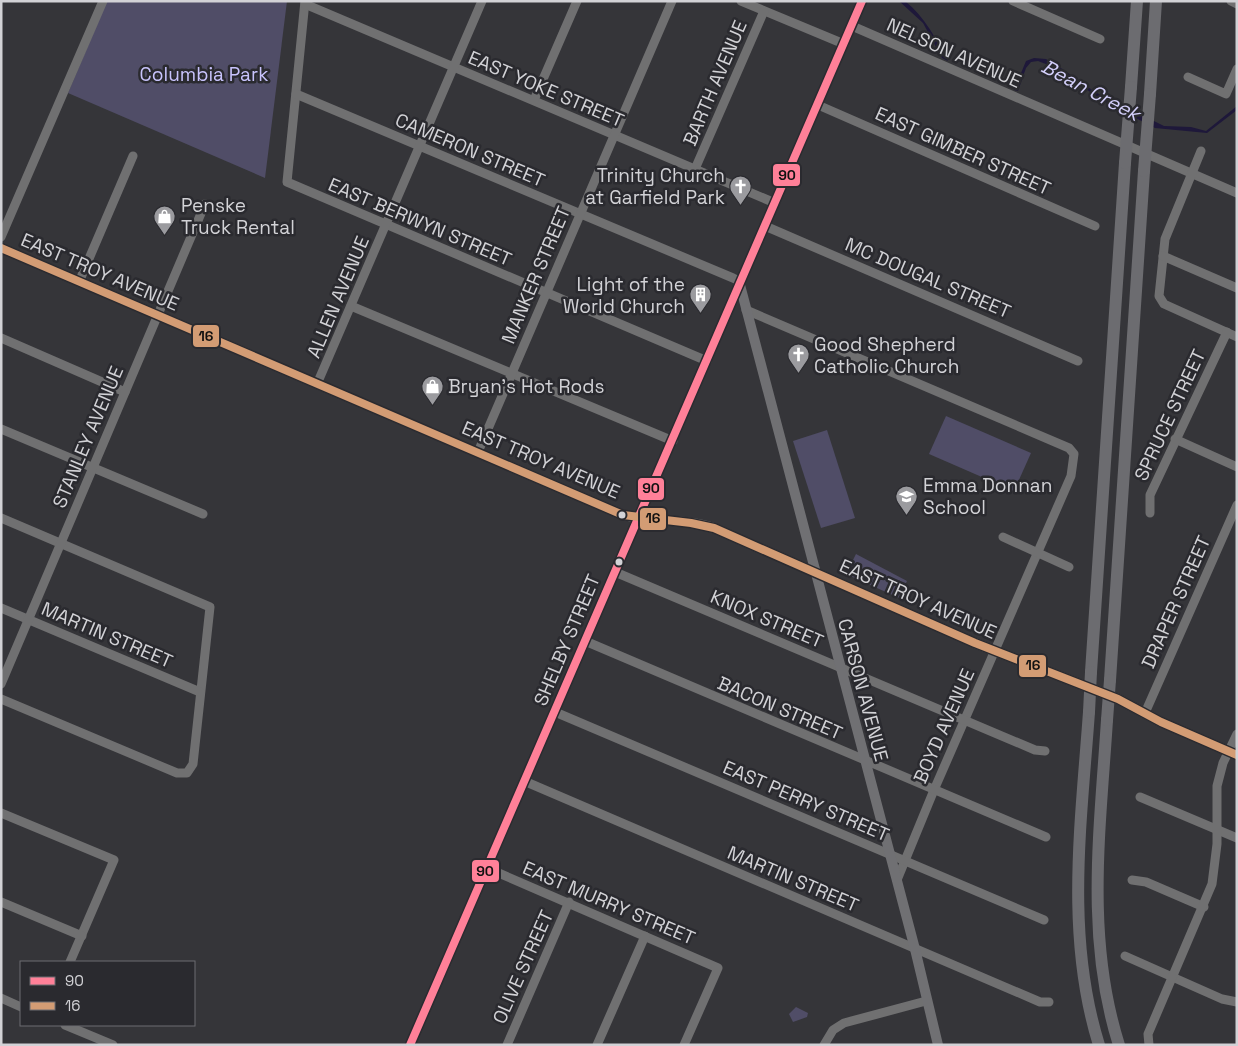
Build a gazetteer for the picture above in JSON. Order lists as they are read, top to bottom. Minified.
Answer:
{"streets":{"main road":["EAST TROY AVENUE","SHELBY STREET","CARSON AVENUE"],"street":["NELSON AVENUE","BARTH AVENUE","EAST YOKE STREET","CAMERON STREET","EAST GIMBER STREET","EAST BERWYN STREET","MANKER STREET","MC DOUGAL STREET","ALLEN AVENUE","SPRUCE STREET","STANLEY AVENUE","DRAPER STREET","KNOX STREET","MARTIN STREET","BACON STREET","BOYD AVENUE","EAST PERRY STREET","EAST MURRY STREET","OLIVE STREET"]},"crossings":[["NELSON AVENUE","SHELBY STREET"],["BARTH AVENUE","EAST YOKE STREET"],["EAST YOKE STREET","MANKER STREET"],["EAST YOKE STREET","ALLEN AVENUE"],["EAST YOKE STREET","SHELBY STREET"],["CAMERON STREET","EAST BERWYN STREET"],["CAMERON STREET","MANKER STREET"],["CAMERON STREET","ALLEN AVENUE"],["CAMERON STREET","SHELBY STREET"],["CAMERON STREET","CARSON AVENUE"],["EAST GIMBER STREET","SHELBY STREET"],["EAST BERWYN STREET","MANKER STREET"],["EAST BERWYN STREET","ALLEN AVENUE"],["EAST BERWYN STREET","SHELBY STREET"],["EAST TROY AVENUE","MANKER STREET"],["EAST TROY AVENUE","ALLEN AVENUE"],["EAST TROY AVENUE","STANLEY AVENUE"],["EAST TROY AVENUE","DRAPER STREET"],["EAST TROY AVENUE","SHELBY STREET"],["EAST TROY AVENUE","CARSON AVENUE"],["EAST TROY AVENUE","BOYD AVENUE"],["MC DOUGAL STREET","SHELBY STREET"],["STANLEY AVENUE","MARTIN STREET"],["KNOX STREET","SHELBY STREET"],["KNOX STREET","CARSON AVENUE"],["KNOX STREET","BOYD AVENUE"],["MARTIN STREET","SHELBY STREET"],["MARTIN STREET","CARSON AVENUE"],["SHELBY STREET","CARSON AVENUE"],["SHELBY STREET","BACON STREET"],["SHELBY STREET","EAST PERRY STREET"],["SHELBY STREET","EAST MURRY STREET"],["CARSON AVENUE","BACON STREET"],["CARSON AVENUE","BOYD AVENUE"],["CARSON AVENUE","EAST PERRY STREET"],["BACON STREET","BOYD AVENUE"],["BOYD AVENUE","EAST PERRY STREET"],["EAST MURRY STREET","OLIVE STREET"]],"water":["Bean Creek"],"parks":["Columbia Park"],"places":{"church":["Trinity Church at Garfield Park","Good Shepherd Catholic Church"],"shop":["Penske Truck Rental","Bryan's Hot Rods"],"building":["Light of the World Church"],"school or university":["Emma Donnan School"]},"lines":["transit line 90","transit line 16"],"legend":["90","16"]}
